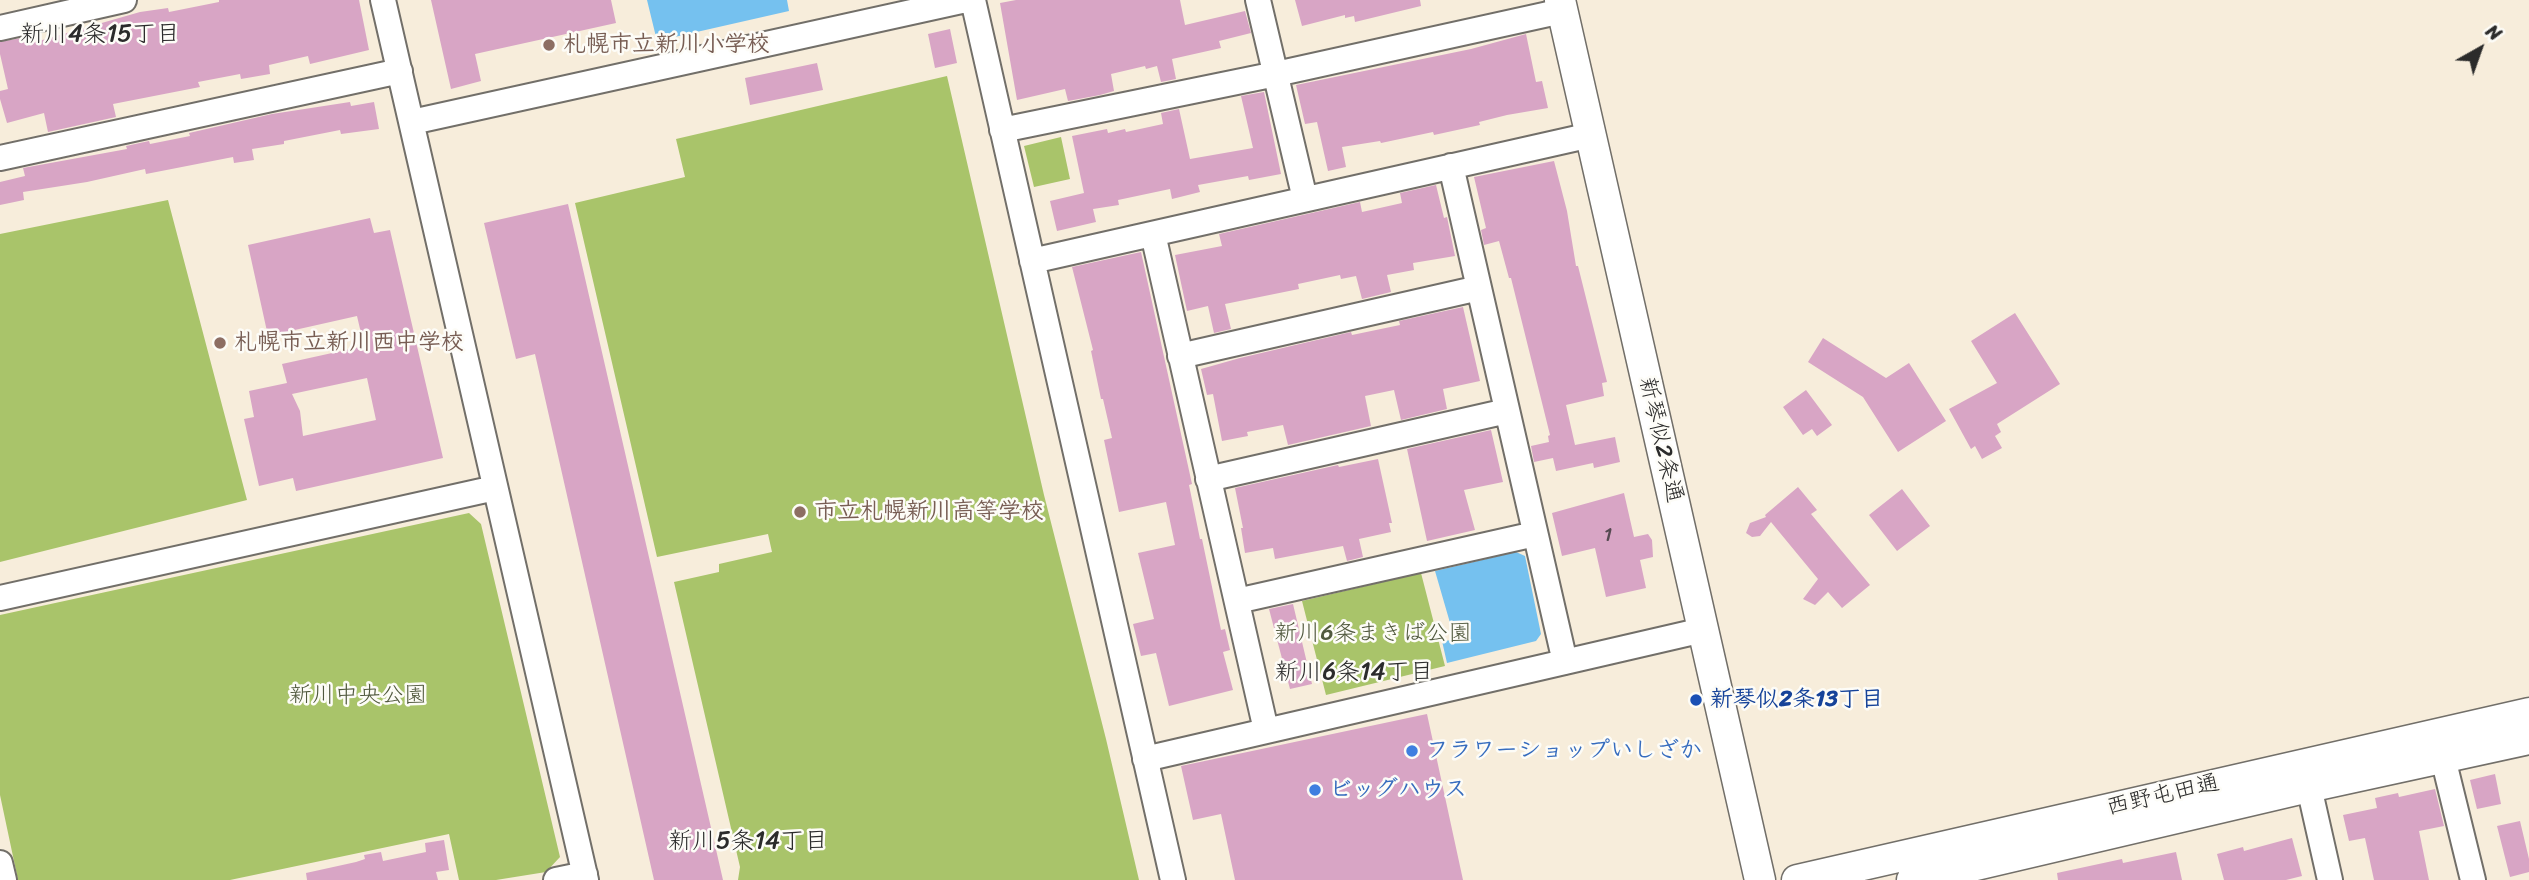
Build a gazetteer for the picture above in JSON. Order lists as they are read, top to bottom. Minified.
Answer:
{"streets":{"street":["新琴似2条通","西野屯田通"]},"districts":["新川4条15丁目","新川6条14丁目","新川5条14丁目"],"parks":["新川6条まきば公園","新川中央公園"],"places":["札幌市立新川小学校","札幌市立新川西中学校","市立札幌新川高等学校","新琴似2条13丁目","フラワーショップいしざか","ビッグハウス"],"house_numbers":["1"],"north":"top right"}
